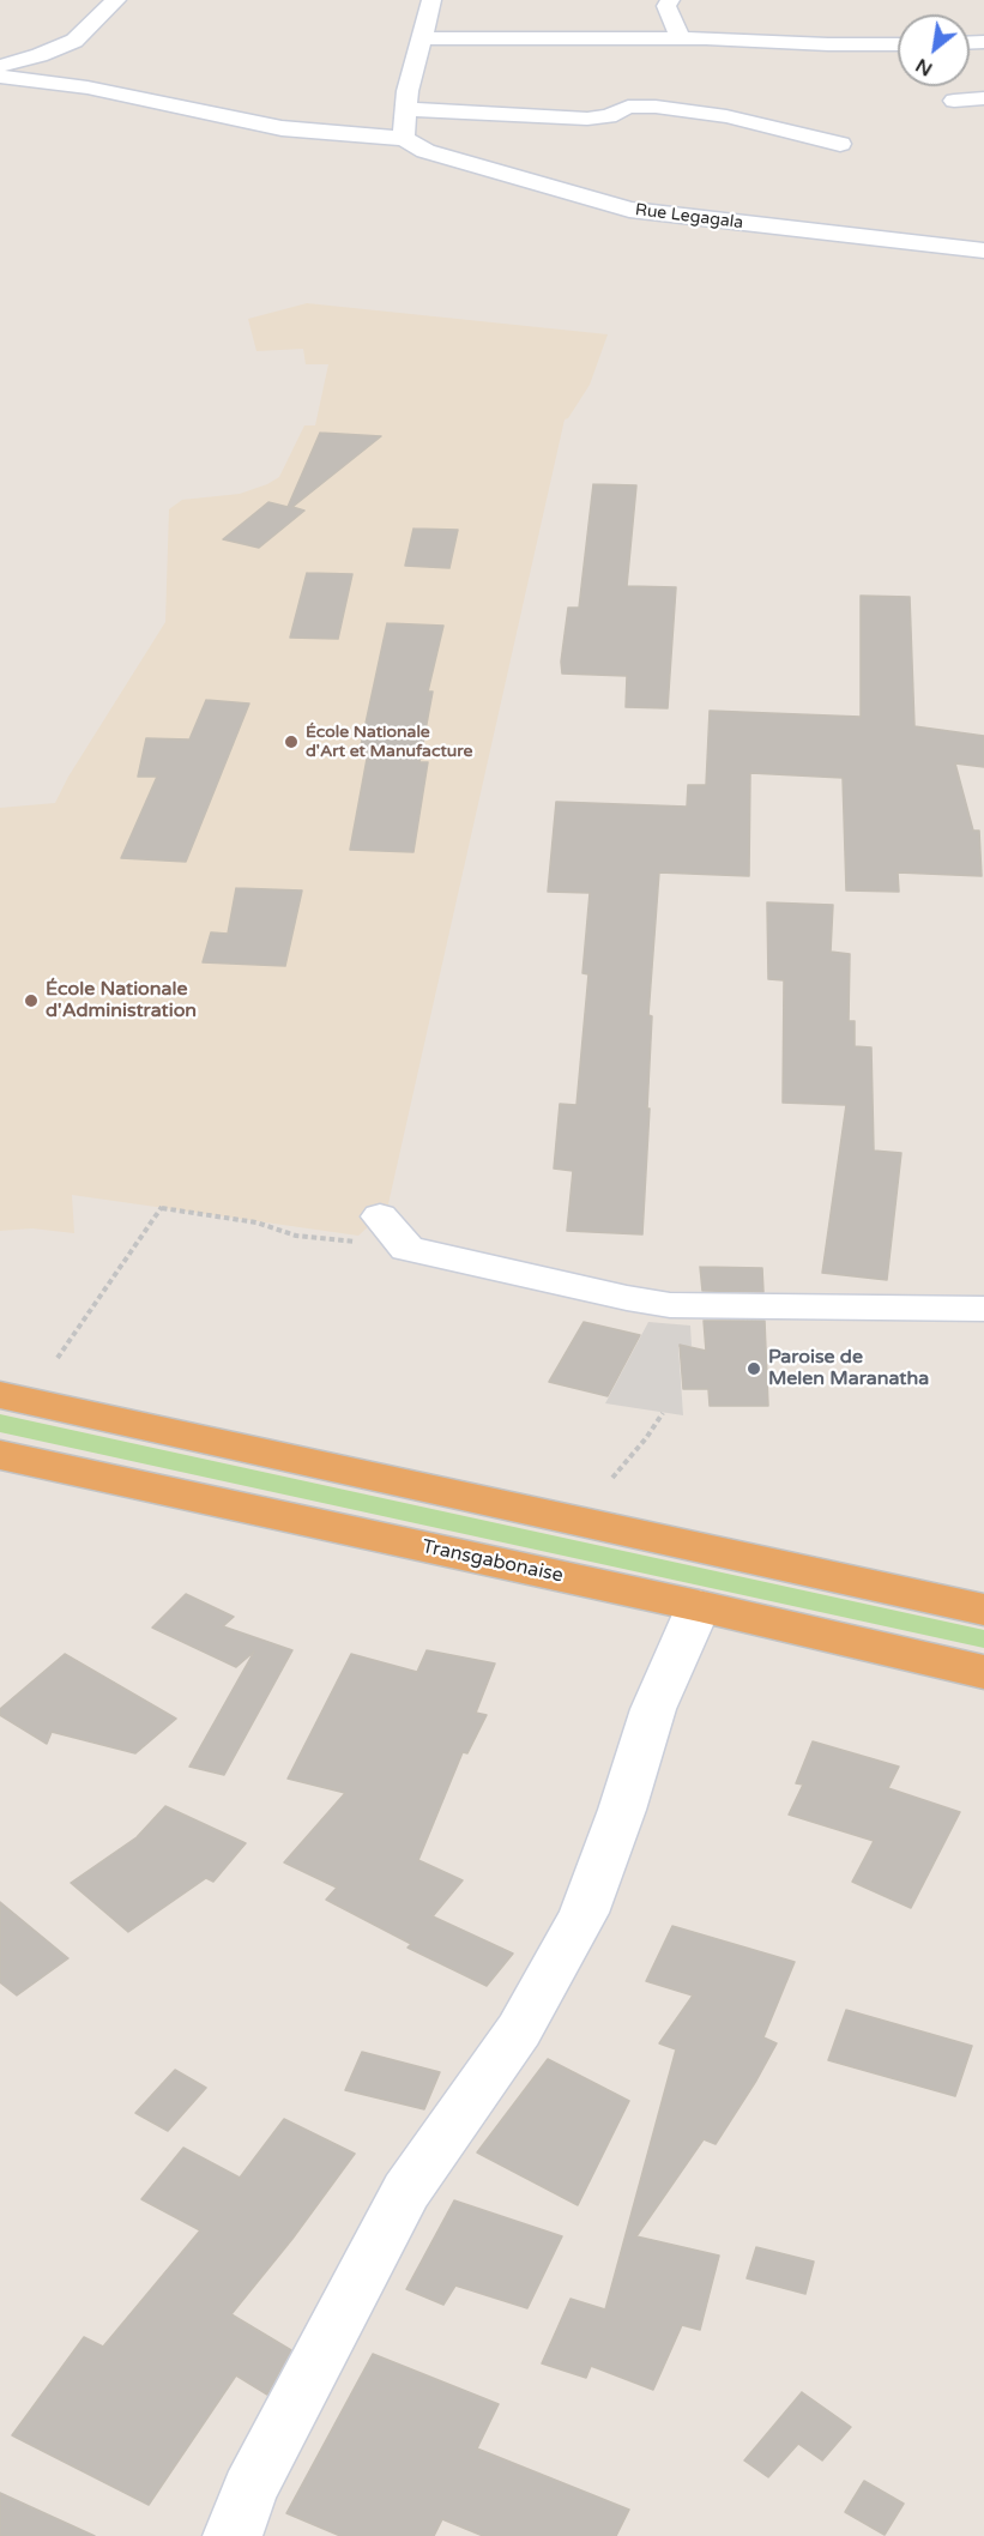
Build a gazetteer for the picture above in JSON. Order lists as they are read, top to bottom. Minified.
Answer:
{"streets":{"highway":["Transgabonaise"],"street":["Rue Legagala"]},"places":["École Nationale d'Art et Manufacture","École Nationale d'Administration","Paroise de Melen Maranatha"],"north":"bottom left"}
